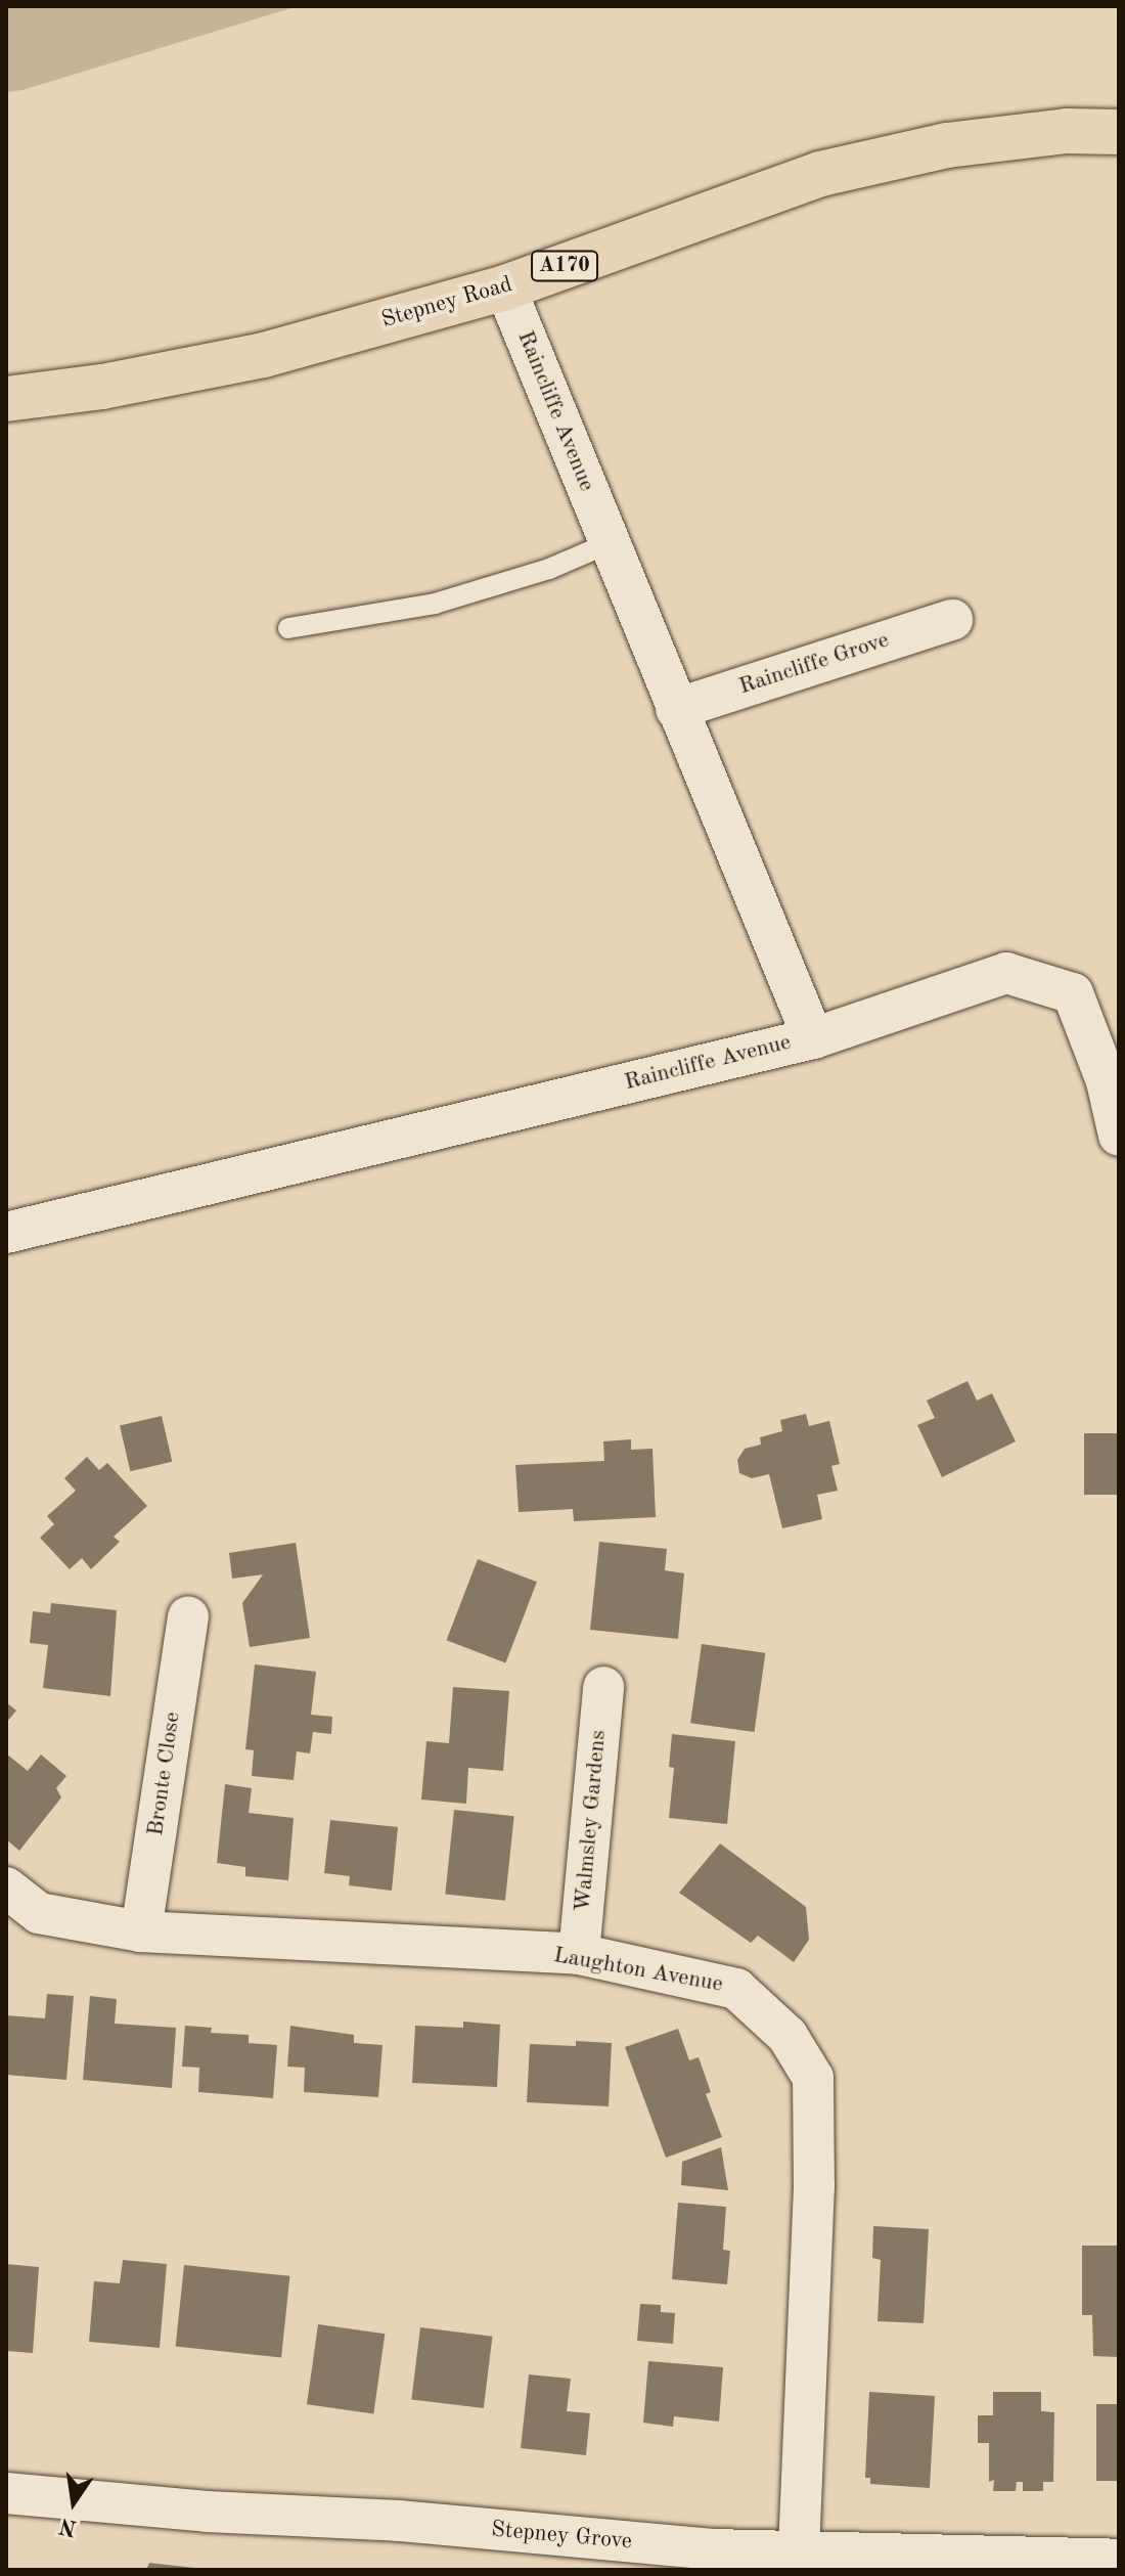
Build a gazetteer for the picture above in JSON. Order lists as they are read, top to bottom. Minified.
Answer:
{"streets":{"highway":["A170","Stepney Road"],"street":["Raincliffe Avenue","Raincliffe Grove","Bronte Close","Walmsley Gardens","Laughton Avenue","Stepney Grove"]},"crossings":[["Stepney Road","Raincliffe Avenue"],["Raincliffe Avenue","Raincliffe Grove"],["Bronte Close","Laughton Avenue"],["Walmsley Gardens","Laughton Avenue"],["Laughton Avenue","Stepney Grove"]],"north":"bottom"}
